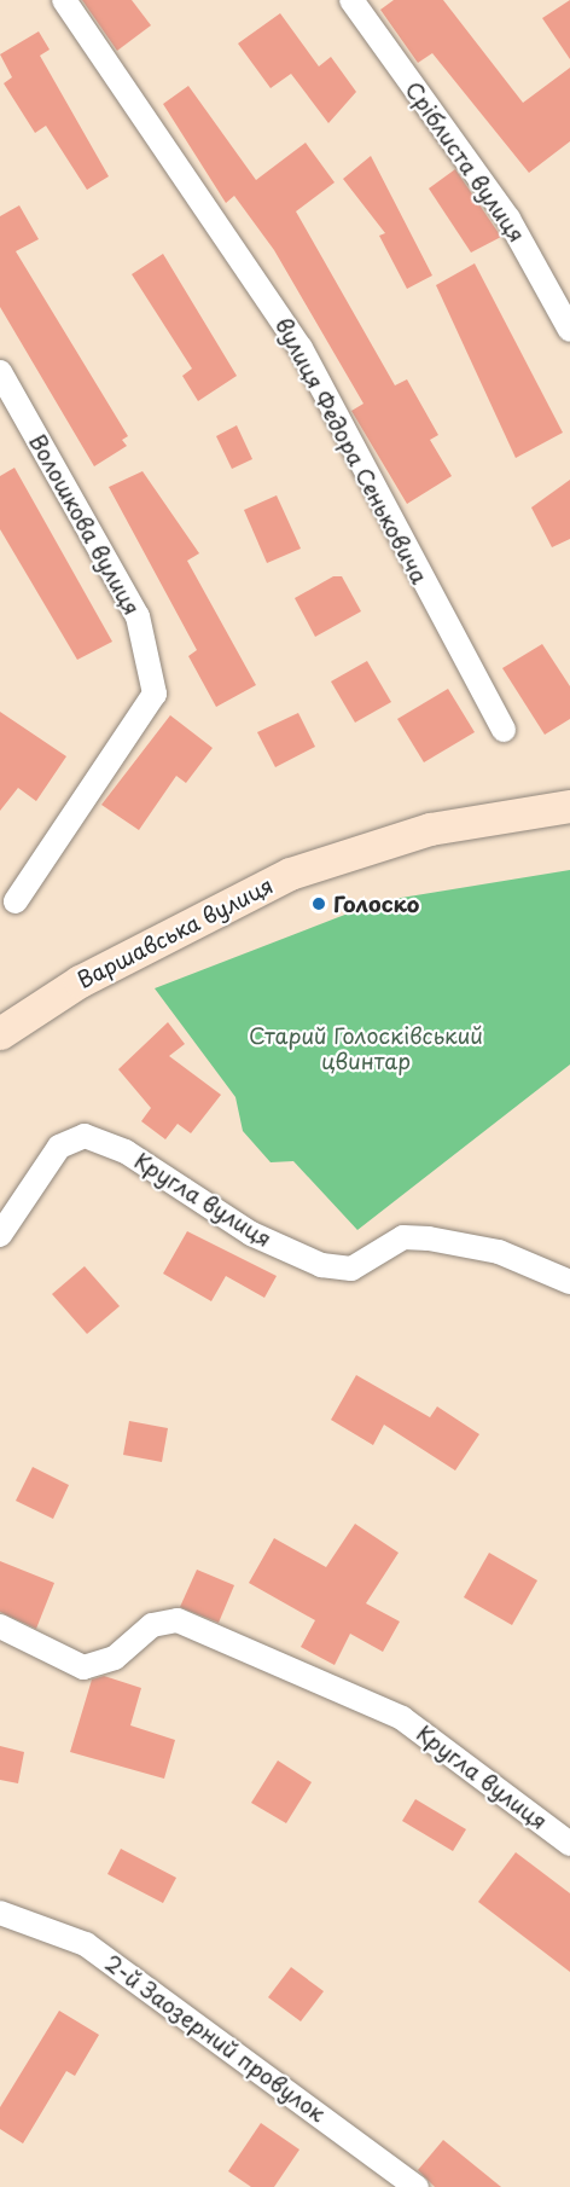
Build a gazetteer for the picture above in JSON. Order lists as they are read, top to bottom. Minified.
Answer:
{"streets":{"main road":["Варшавська вулиця"],"street":["Сріблиста вулиця","вулиця Федора Сеньковича","Волошкова вулиця","Кругла вулиця","2-й Заозерний провулок"]},"parks":["Старий Голосківський цвинтар"],"places":["Голоско"]}
